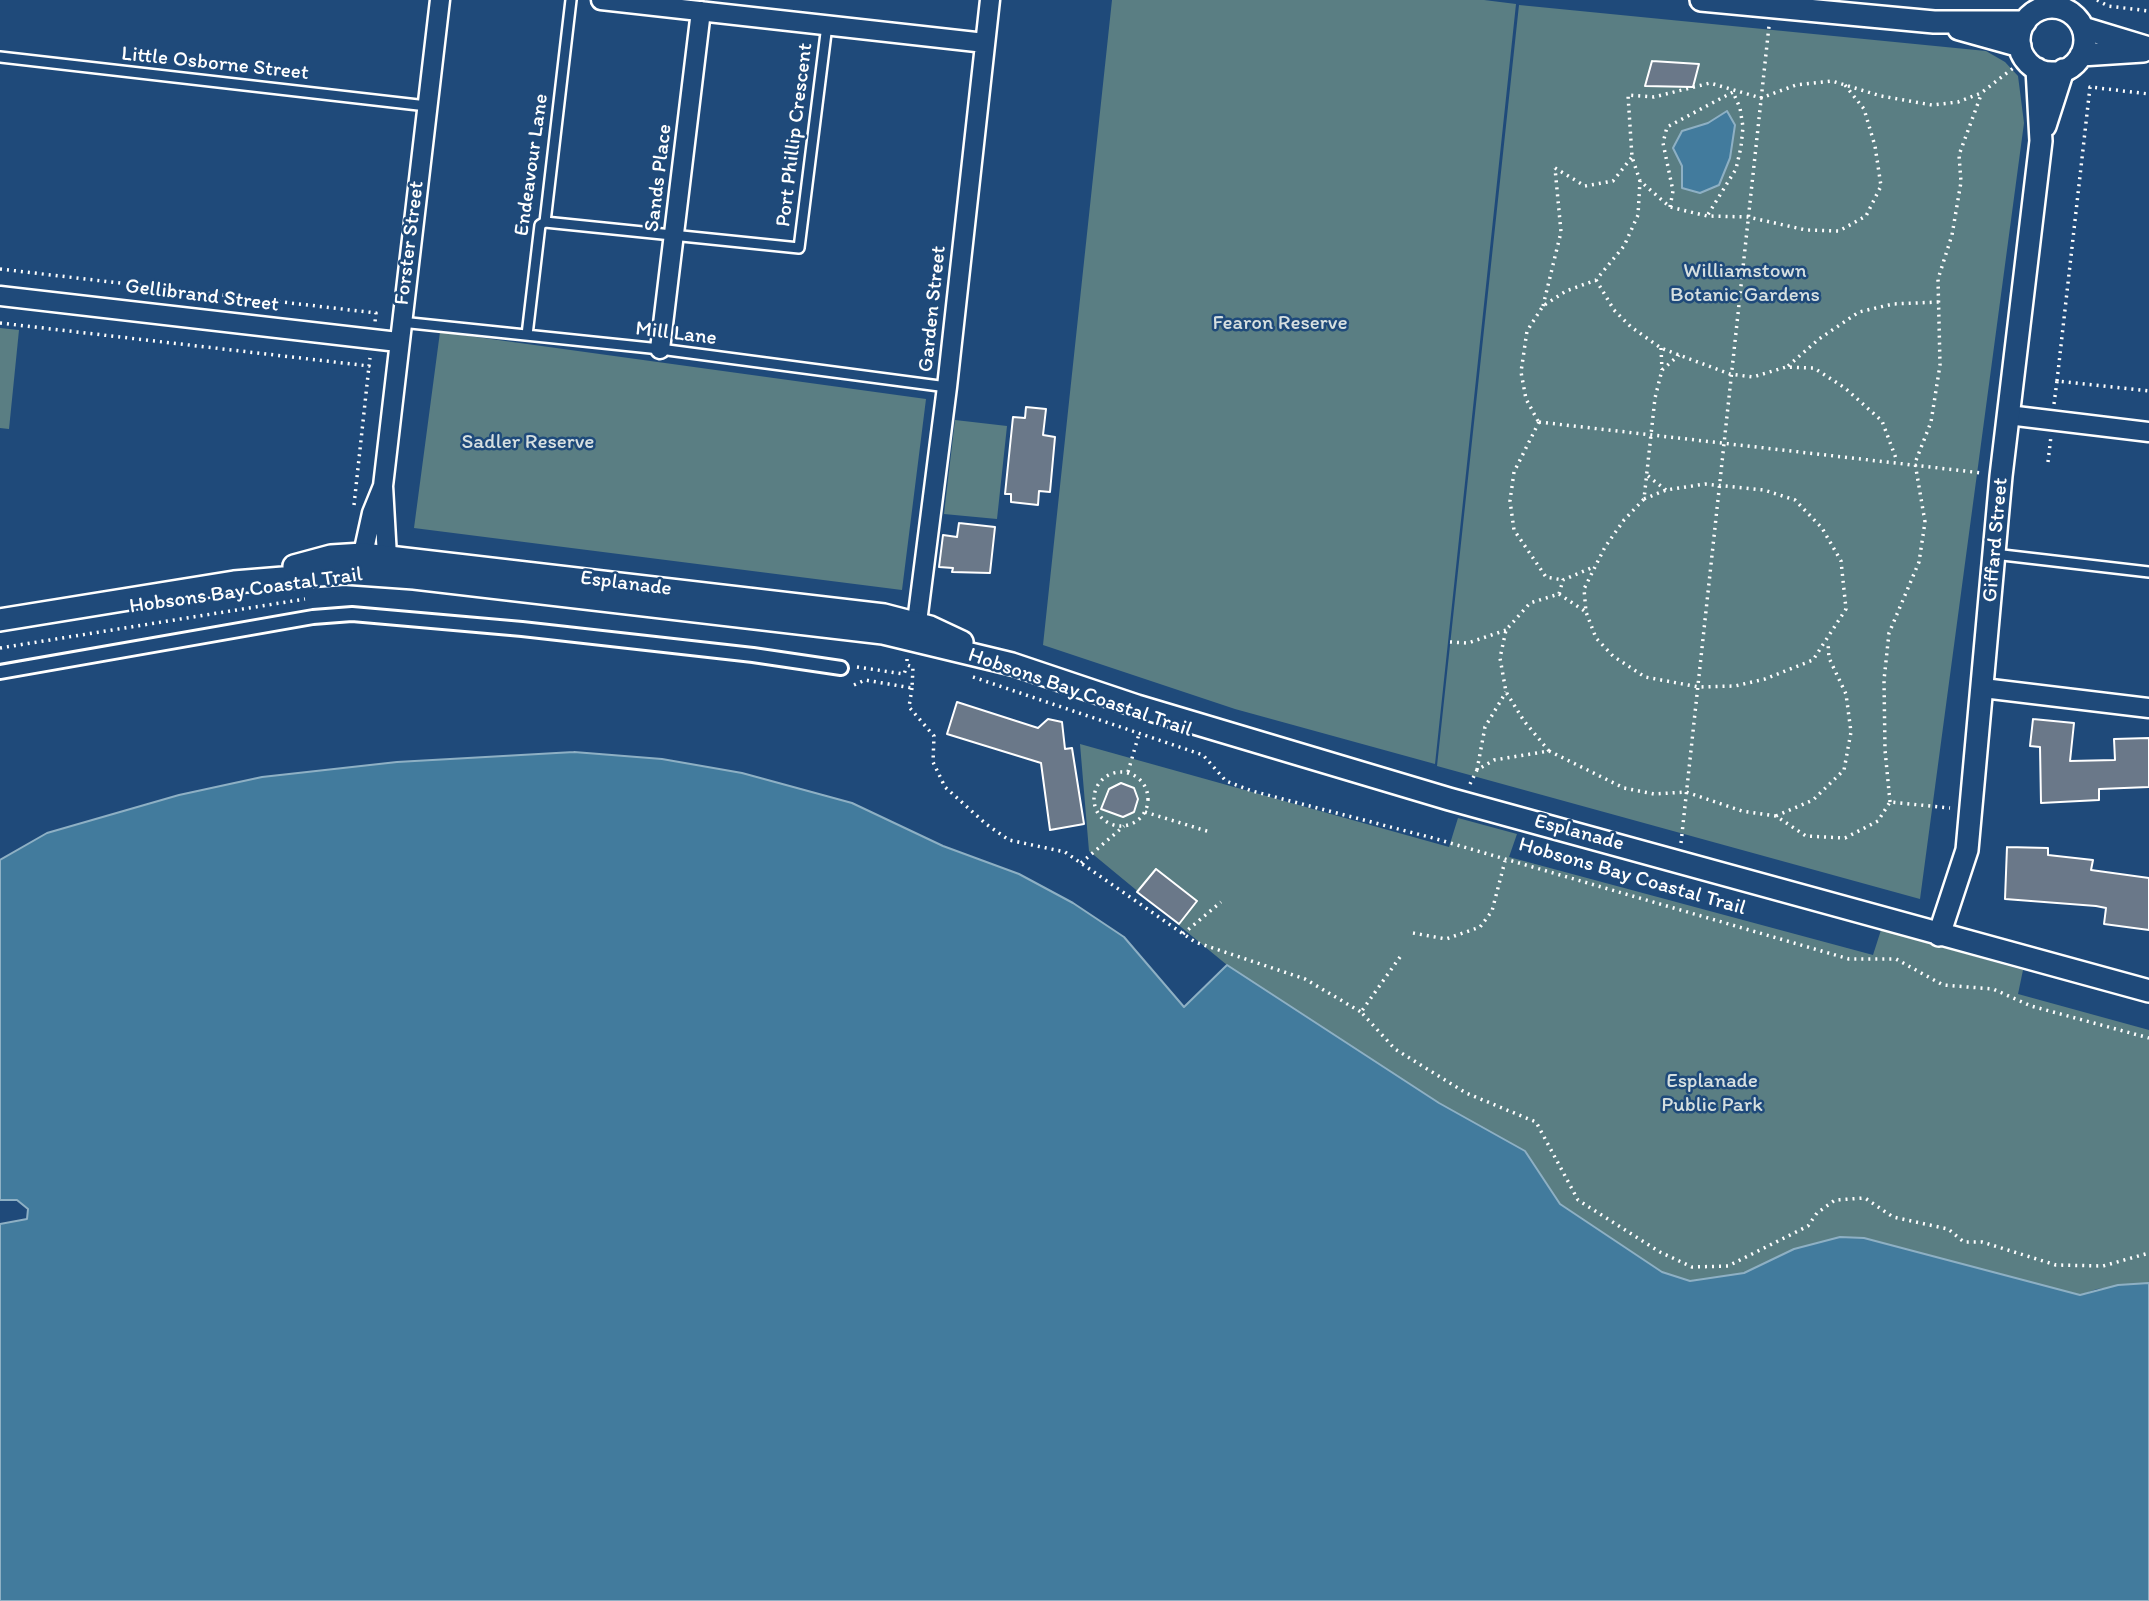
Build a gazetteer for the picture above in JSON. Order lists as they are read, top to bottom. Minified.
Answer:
{"streets":{"street":["Sands Place","Forster Street","Gellibrand Street","Garden Street","Giffard Street","Esplanade","Hobsons Bay Coastal Trail"],"lane":["Little Osborne Street","Port Phillip Crescent","Endeavour Lane","Mill Lane"]},"crossings":[["Little Osborne Street","Forster Street"],["Port Phillip Crescent","Endeavour Lane"],["Port Phillip Crescent","Sands Place"],["Endeavour Lane","Mill Lane"],["Sands Place","Mill Lane"],["Forster Street","Gellibrand Street"],["Forster Street","Mill Lane"],["Forster Street","Esplanade"],["Garden Street","Mill Lane"],["Garden Street","Esplanade"],["Giffard Street","Esplanade"]],"parks":["Williamstown Botanic Gardens","Fearon Reserve","Sadler Reserve","Esplanade Public Park"]}
